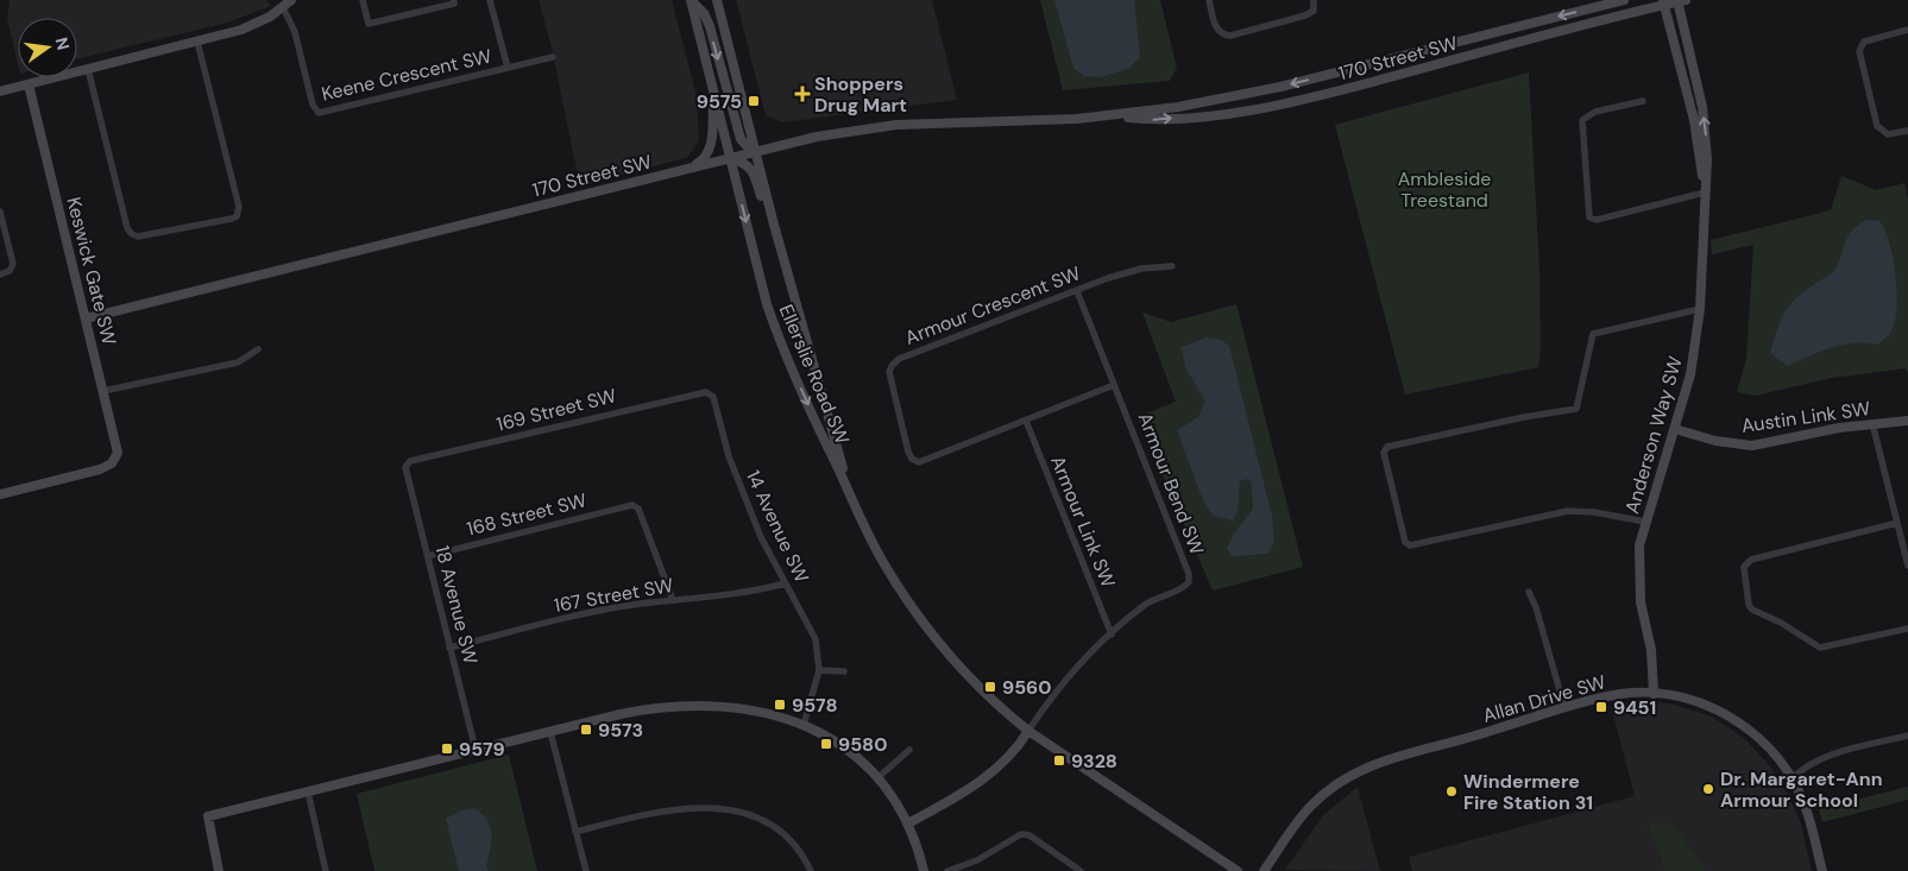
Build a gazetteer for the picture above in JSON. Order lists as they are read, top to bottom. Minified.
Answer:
{"streets":{"main road":["170 Street SW","Keswick Gate SW","Ellerslie Road SW","Austin Link SW","Anderson Way SW","Allan Drive SW"],"street":["Keene Crescent SW","Armour Crescent SW","169 Street SW","Armour Bend SW","168 Street SW","Armour Link SW","14 Avenue SW","167 Street SW","18 Avenue SW"]},"crossings":[["170 Street SW","Keswick Gate SW"],["170 Street SW","Ellerslie Road SW"],["170 Street SW","Anderson Way SW"],["Armour Crescent SW","Armour Bend SW"],["Armour Crescent SW","Armour Link SW"],["Ellerslie Road SW","Armour Bend SW"],["169 Street SW","14 Avenue SW"],["169 Street SW","18 Avenue SW"],["Austin Link SW","Anderson Way SW"],["Anderson Way SW","Allan Drive SW"],["Armour Bend SW","Armour Link SW"],["168 Street SW","167 Street SW"],["168 Street SW","18 Avenue SW"],["14 Avenue SW","167 Street SW"],["167 Street SW","18 Avenue SW"]],"parks":["Ambleside Treestand"],"places":{"health":["Shoppers Drug Mart"],"transit":["9575","9560","9578","9451","9573","9580","9579","9328"],"other":["Dr. Margaret-Ann Armour School","Windermere Fire Station 31"]},"north":"right"}
